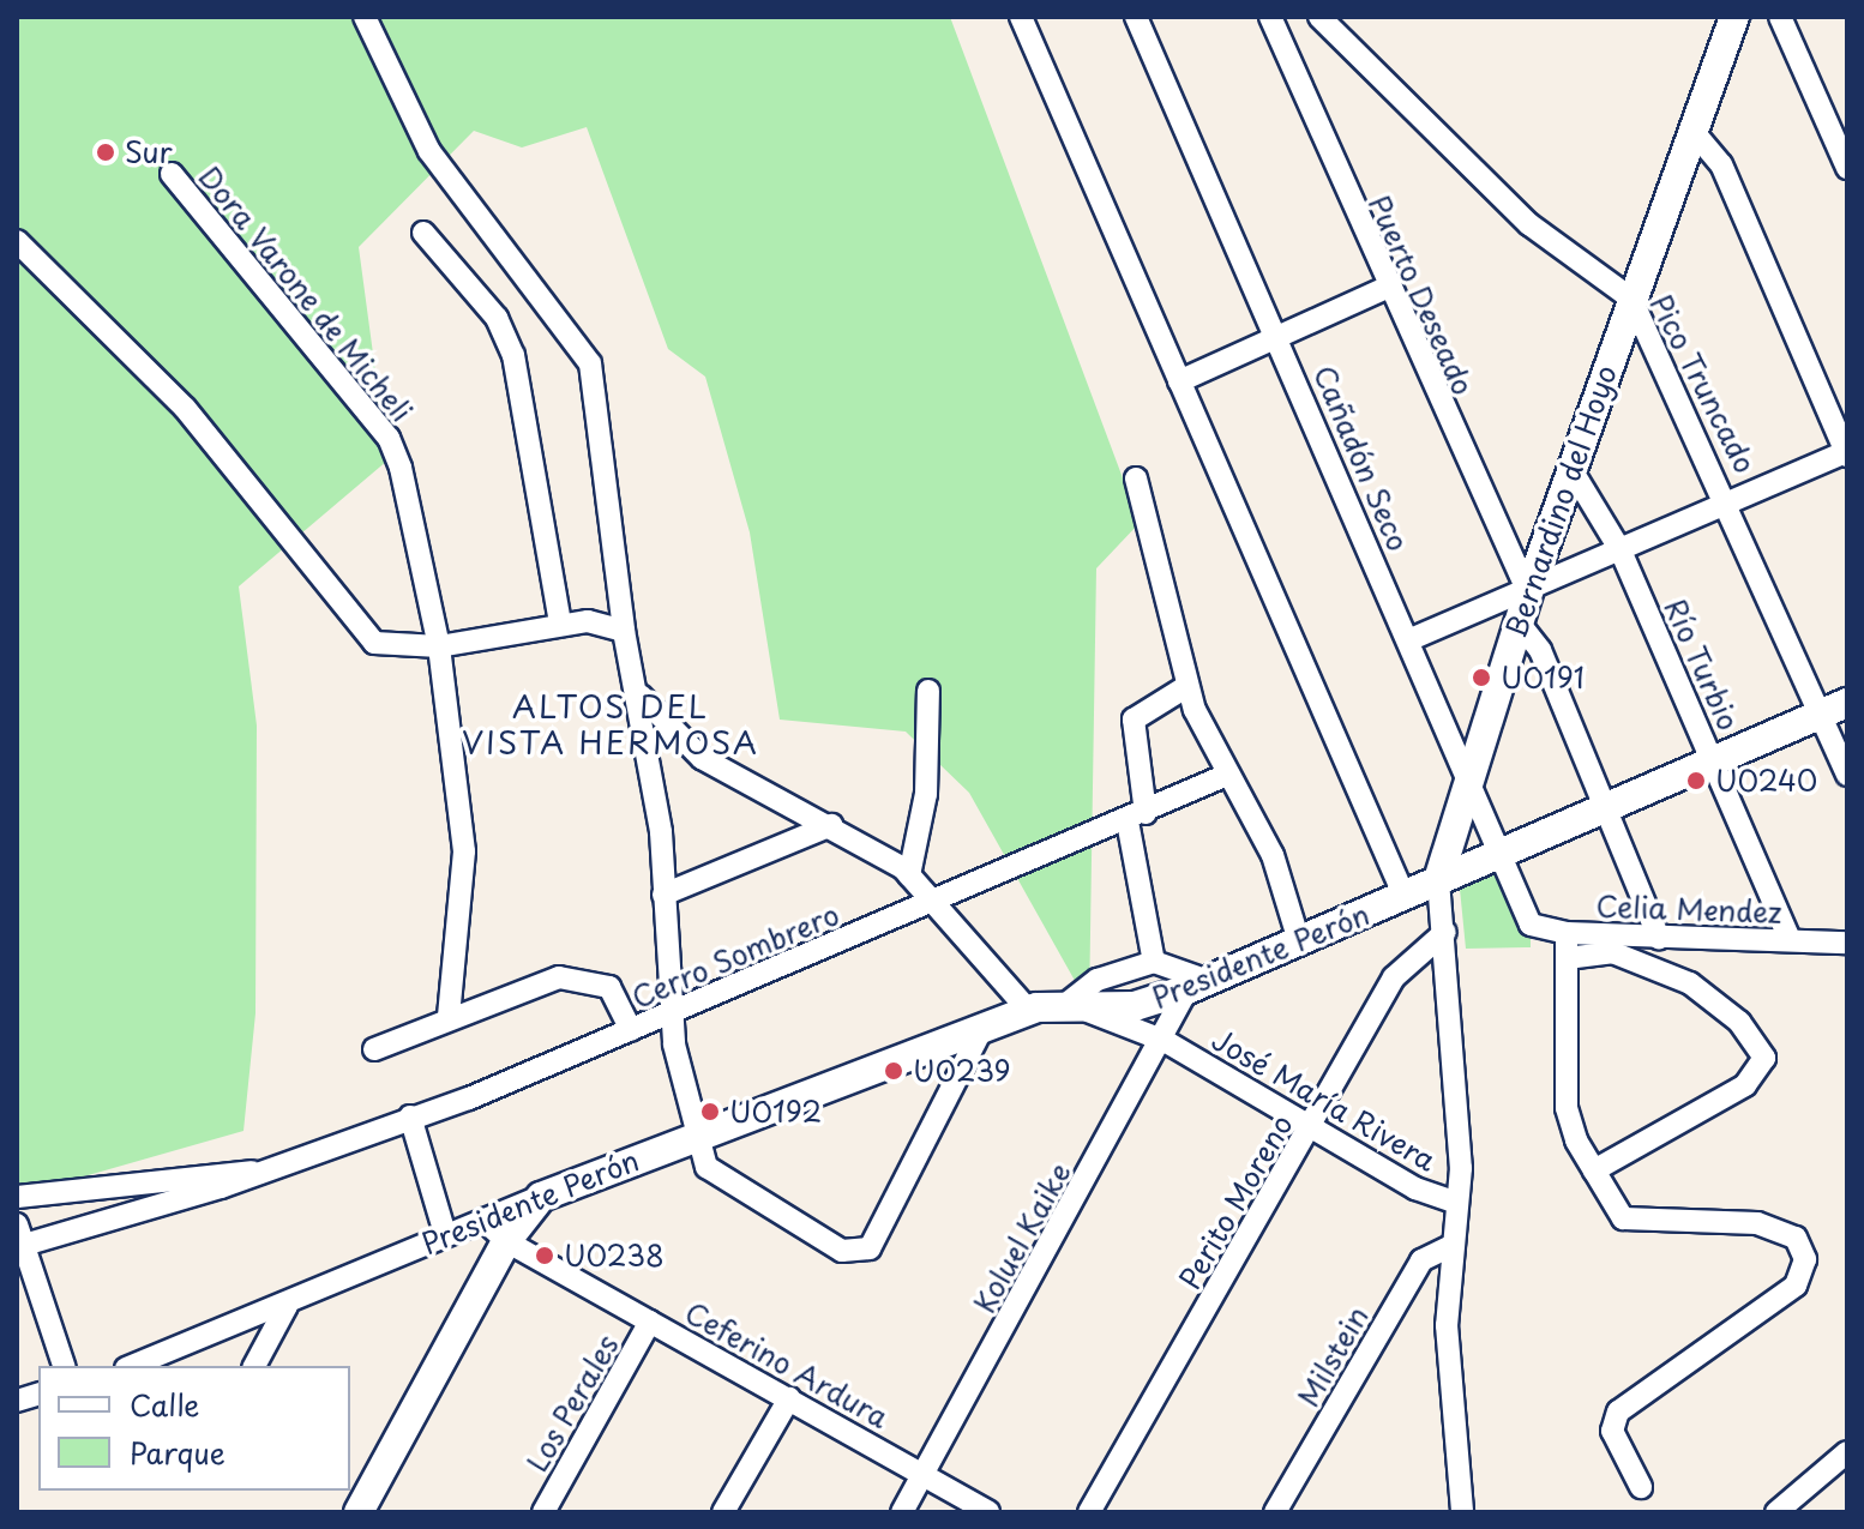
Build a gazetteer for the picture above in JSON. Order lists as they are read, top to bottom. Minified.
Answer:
{"streets":{"street":["Dora Varone de Micheli","Puerto Deseado","Pico Truncado","Cañadón Seco","Bernardino del Hoyo","Río Turbio","Celia Mendez","Cerro Sombrero","Presidente Perón","José María Rivera","Perito Moreno","Koluel Kaike","Milstein","Ceferino Ardura","Los Perales"]},"crossings":[["Puerto Deseado","Bernardino del Hoyo"],["Pico Truncado","Bernardino del Hoyo"],["Pico Truncado","Presidente Perón"],["Cañadón Seco","Bernardino del Hoyo"],["Cañadón Seco","Celia Mendez"],["Cañadón Seco","Presidente Perón"],["Bernardino del Hoyo","Río Turbio"],["Bernardino del Hoyo","Presidente Perón"],["Bernardino del Hoyo","José María Rivera"],["Bernardino del Hoyo","Perito Moreno"],["Bernardino del Hoyo","Milstein"],["Río Turbio","Celia Mendez"],["Río Turbio","Presidente Perón"],["Presidente Perón","José María Rivera"],["Presidente Perón","Koluel Kaike"],["Presidente Perón","Ceferino Ardura"],["José María Rivera","Perito Moreno"],["José María Rivera","Koluel Kaike"],["Koluel Kaike","Ceferino Ardura"],["Ceferino Ardura","Los Perales"]],"districts":["ALTOS DEL VISTA HERMOSA"],"places":["Sur","U0191","U0240","U0239","U0192","U0238"],"legend":["Calle","Parque"]}
